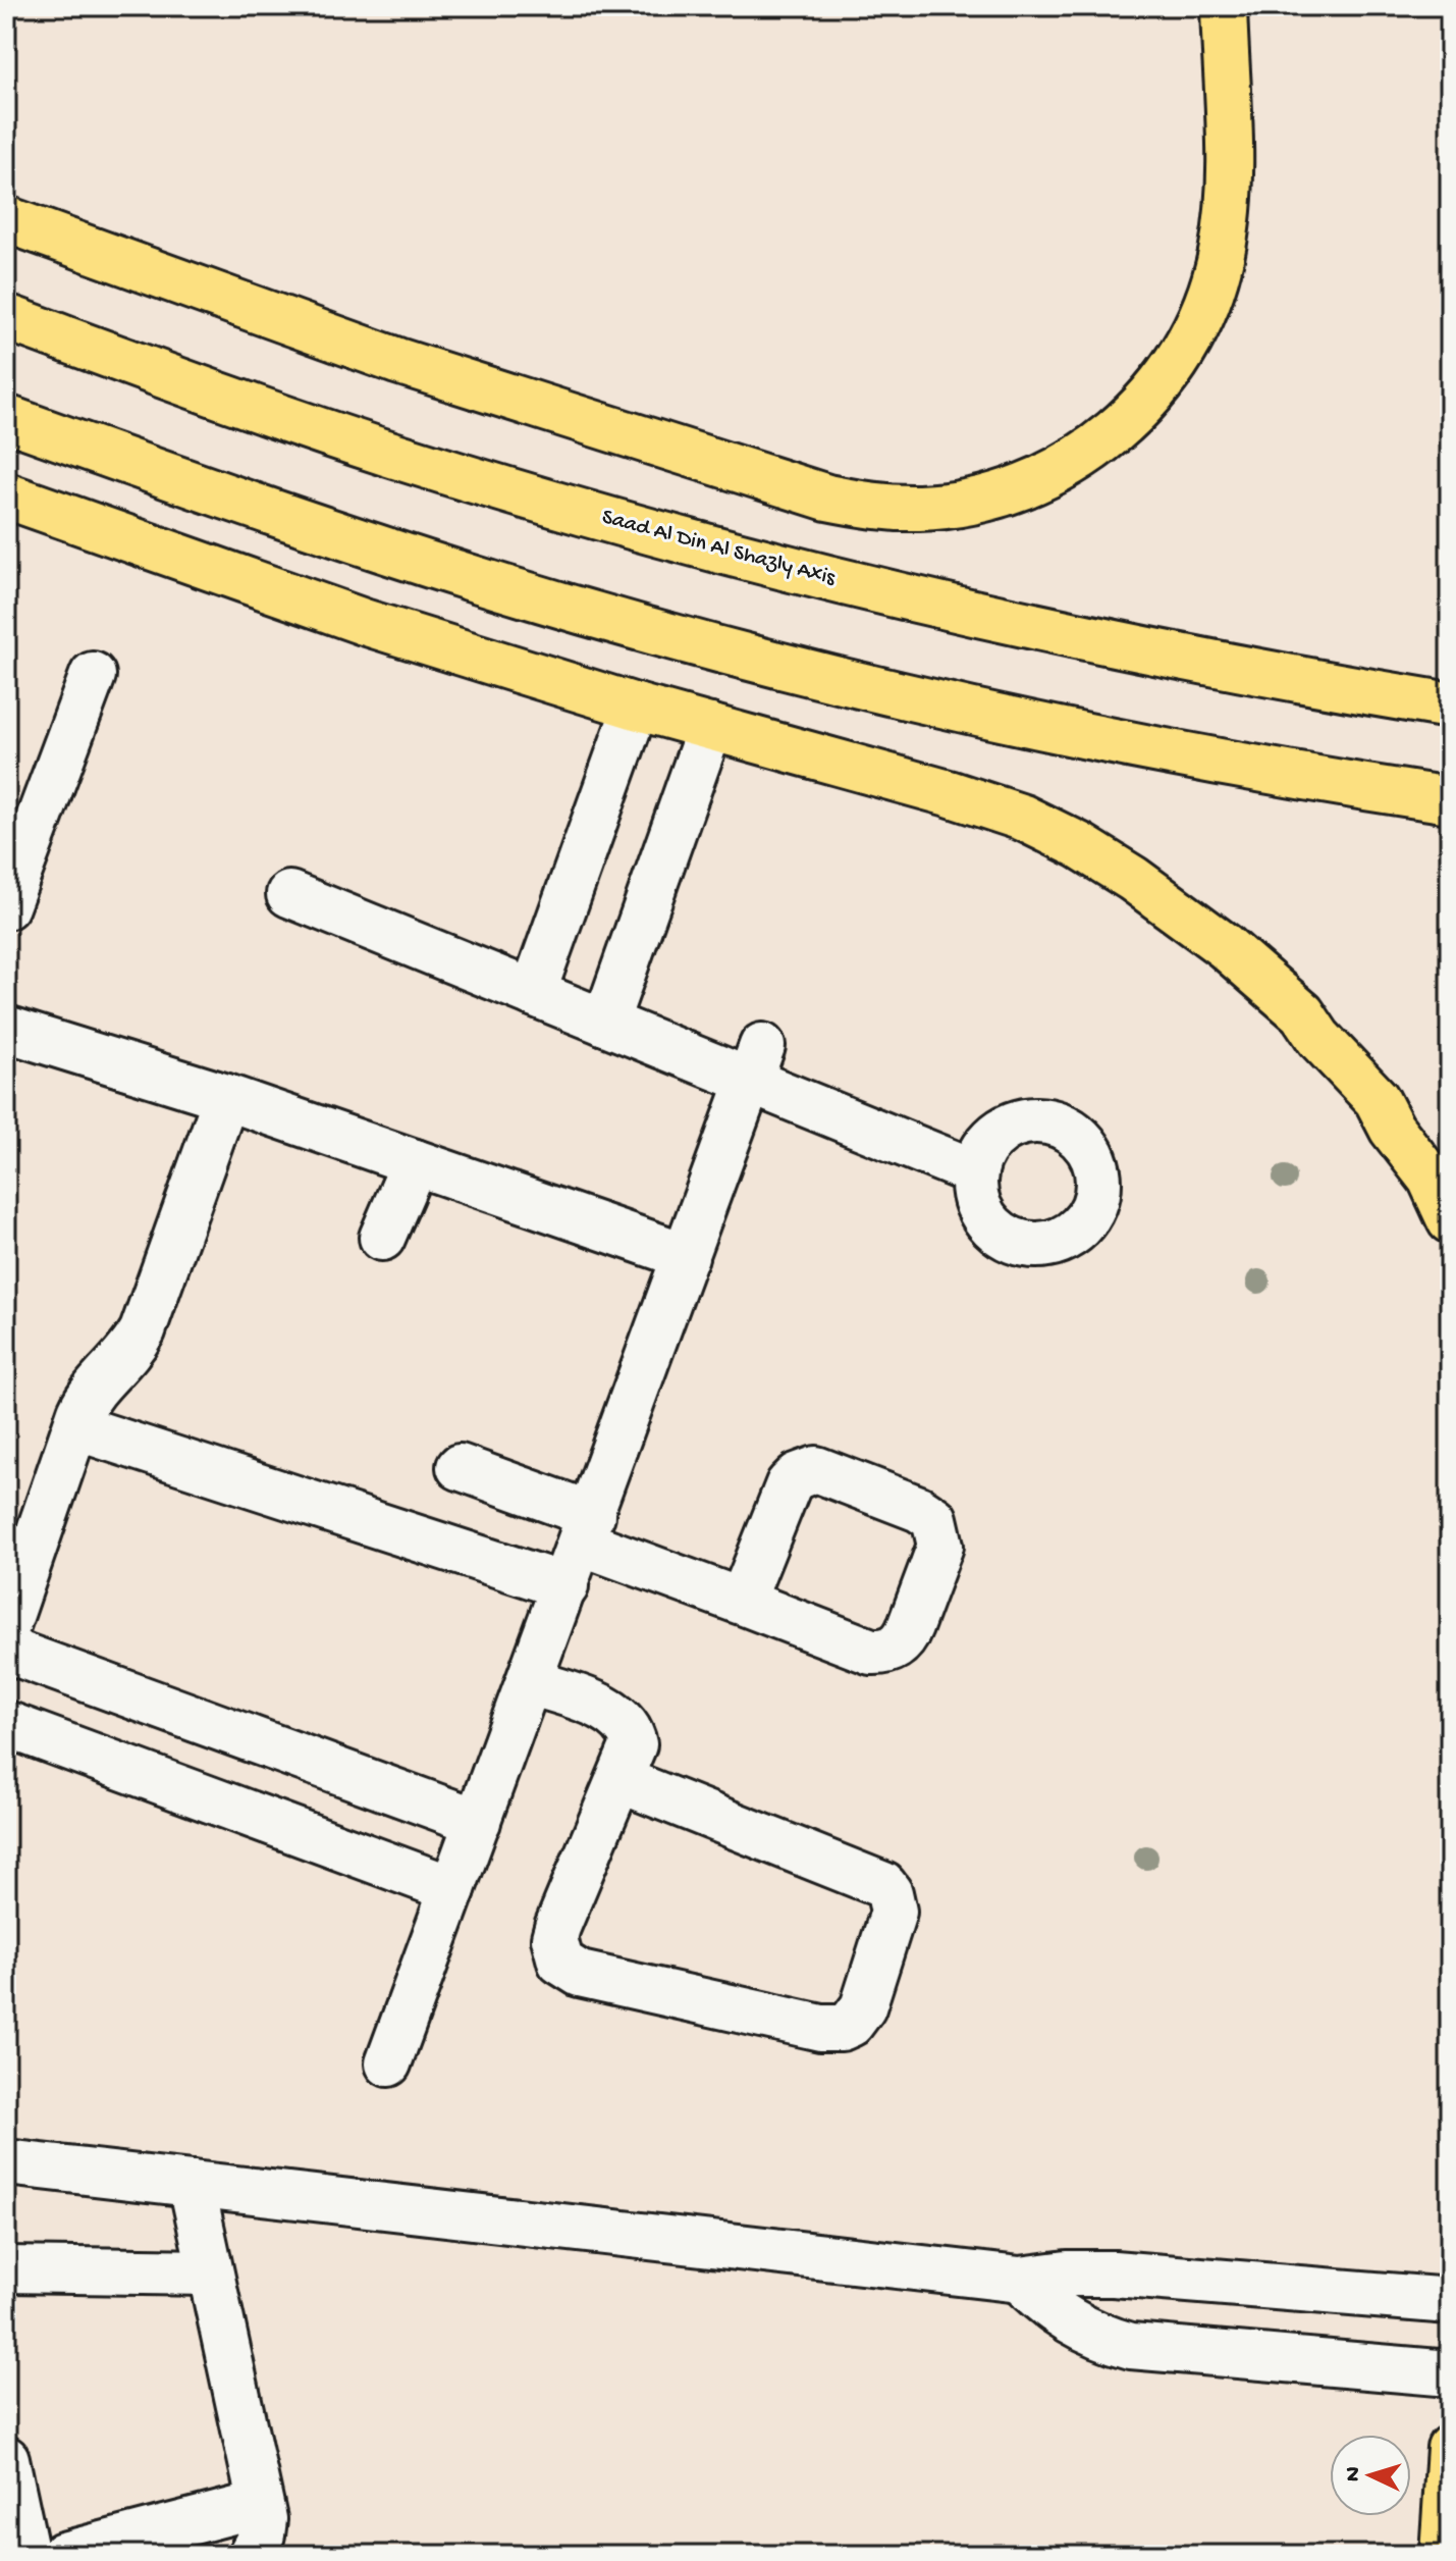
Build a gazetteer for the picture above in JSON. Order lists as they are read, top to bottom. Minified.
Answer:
{"streets":{"main road":["Saad Al Din Al Shazly Axis"]},"north":"left"}
